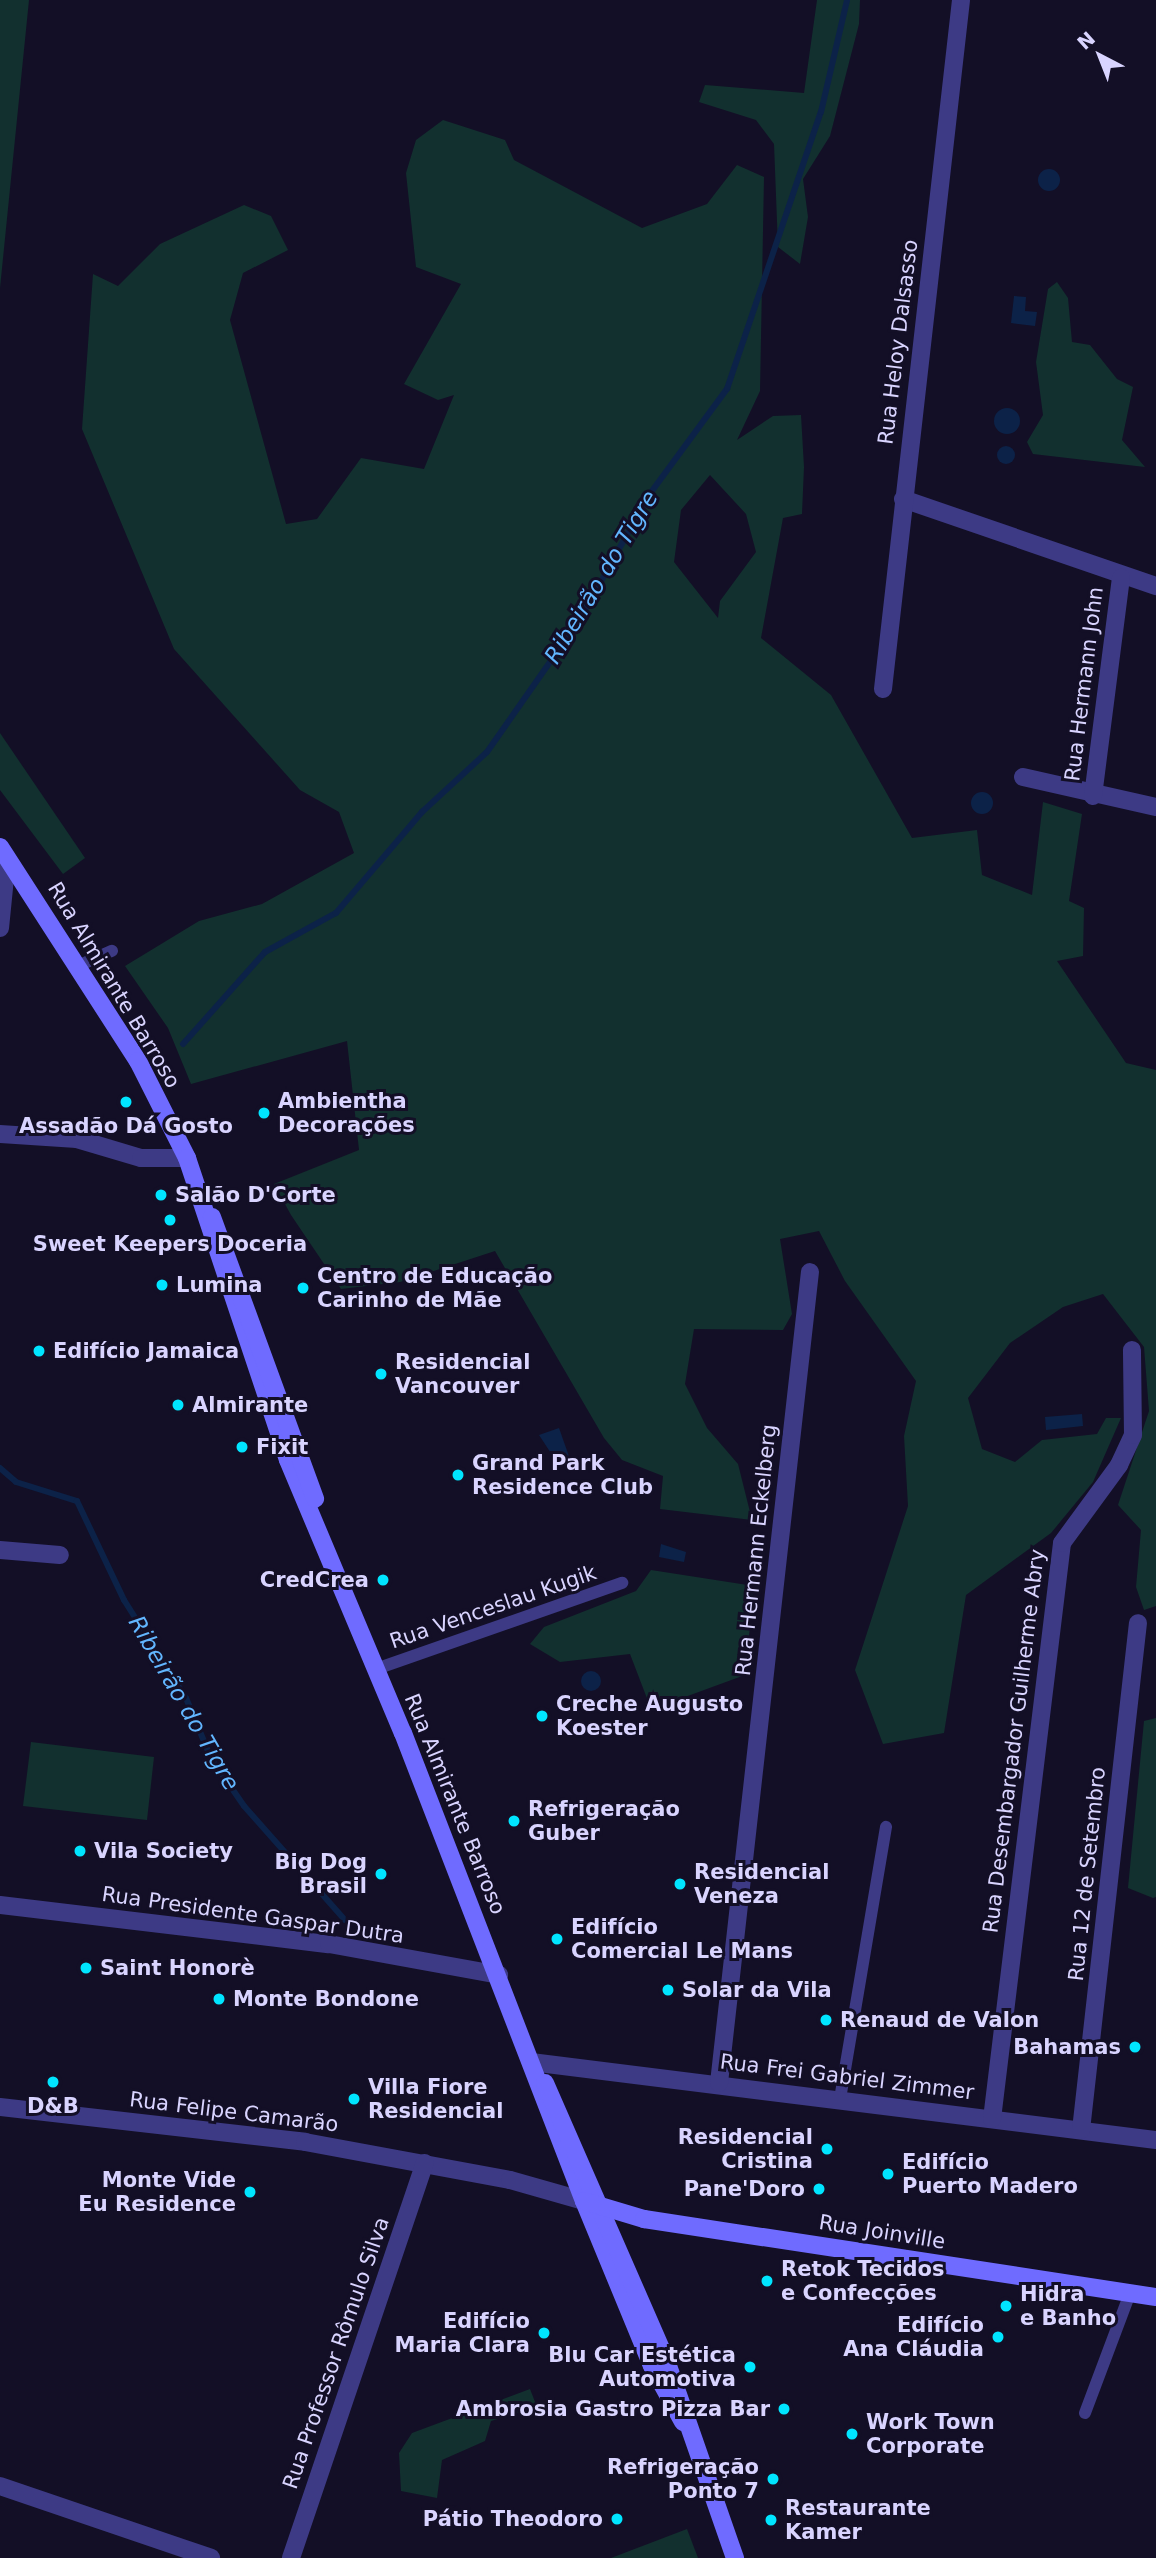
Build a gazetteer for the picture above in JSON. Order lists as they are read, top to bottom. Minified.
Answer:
{"streets":{"main road":["Rua Almirante Barroso","Rua Joinville"],"street":["Rua Heloy Dalsasso","Rua Hermann John","Rua Hermann Eckelberg","Rua Desembargador Guilherme Abry","Rua 12 de Setembro","Rua Presidente Gaspar Dutra","Rua Frei Gabriel Zimmer","Rua Felipe Camarão","Rua Professor Rômulo Silva"],"lane":["Rua Venceslau Kugik"]},"crossings":[["Rua Almirante Barroso","Rua Venceslau Kugik"],["Rua Almirante Barroso","Rua Presidente Gaspar Dutra"],["Rua Almirante Barroso","Rua Frei Gabriel Zimmer"],["Rua Almirante Barroso","Rua Felipe Camarão"],["Rua Almirante Barroso","Rua Joinville"],["Rua Hermann Eckelberg","Rua Frei Gabriel Zimmer"],["Rua Desembargador Guilherme Abry","Rua Frei Gabriel Zimmer"],["Rua 12 de Setembro","Rua Frei Gabriel Zimmer"],["Rua Felipe Camarão","Rua Joinville"],["Rua Felipe Camarão","Rua Professor Rômulo Silva"]],"water":["Ribeirão do Tigre"],"places":["Assadão Dá Gosto","Ambientha Decorações","Salão D'Corte","Sweet Keepers Doceria","Lumina","Centro de Educação Carinho de Mãe","Edifício Jamaica","Residencial Vancouver","Almirante","Fixit","Grand Park Residence Club","CredCrea","Creche Augusto Koester","Refrigeração Guber","Vila Society","Big Dog Brasil","Residencial Veneza","Edifício Comercial Le Mans","Saint Honorè","Solar da Vila","Monte Bondone","Renaud de Valon","Bahamas","D&B","Villa Fiore Residencial","Residencial Cristina","Edifício Puerto Madero","Pane'Doro","Monte Vide Eu Residence","Retok Tecidos e Confecções","Hidra e Banho","Edifício Maria Clara","Edifício Ana Cláudia","Blu Car Estética Automotiva","Ambrosia Gastro Pizza Bar","Work Town Corporate","Refrigeração Ponto 7","Pátio Theodoro","Restaurante Kamer"],"north":"top left"}
